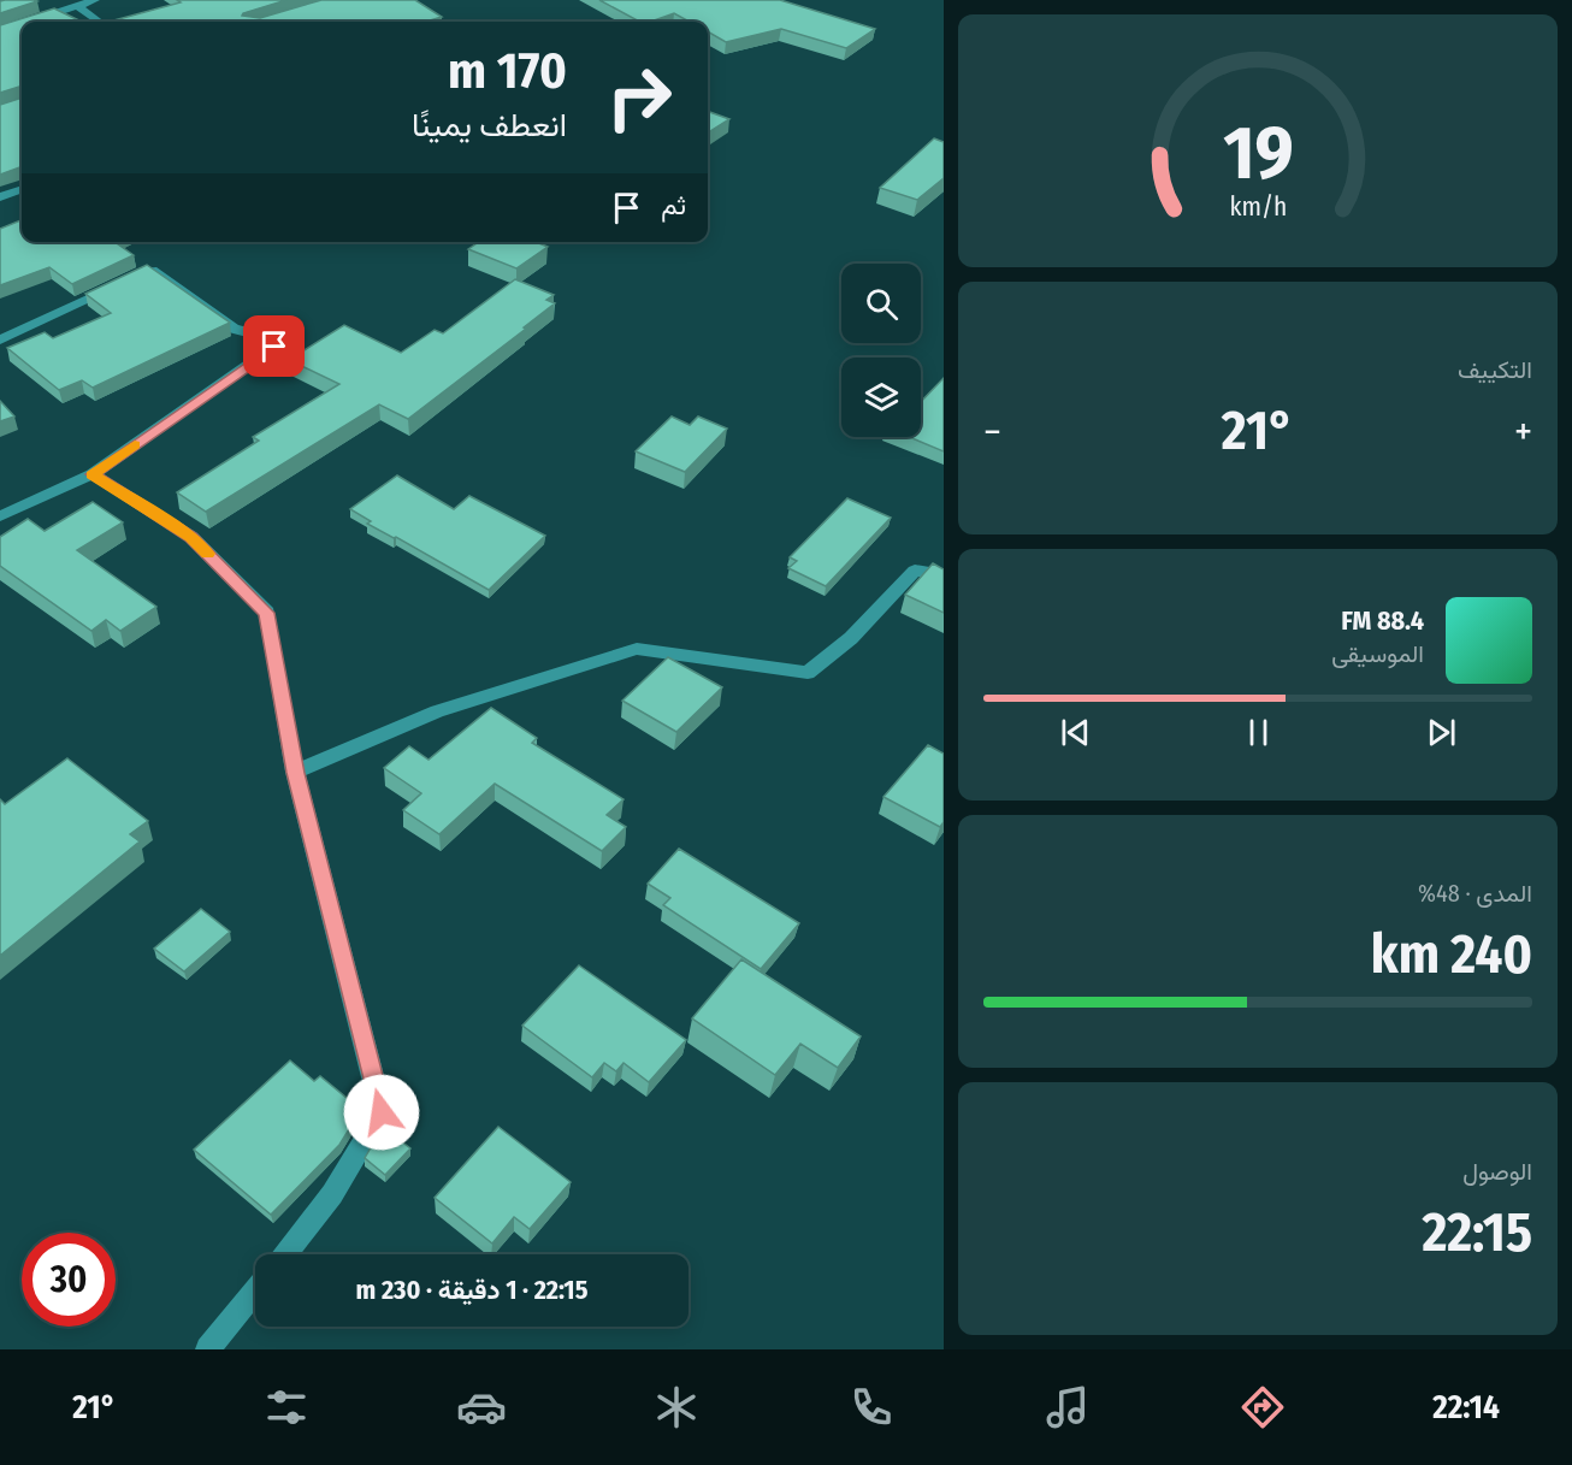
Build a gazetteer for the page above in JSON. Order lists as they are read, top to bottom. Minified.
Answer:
{"page":{"turn":["170 m","انعطف يمينًا"],"then":"ثم","tile":["التكييف",["المدى · 48%","240 km"],["الوصول","22:15"]],"heat":["−","21°","+"],"song":["88.4 FM","الموسيقى"],"limit":"30","trip":"22:15 · 1 دقيقة · 230 m","tabs":["22:14","21°"],"gauge":["19","km/h"]}}
